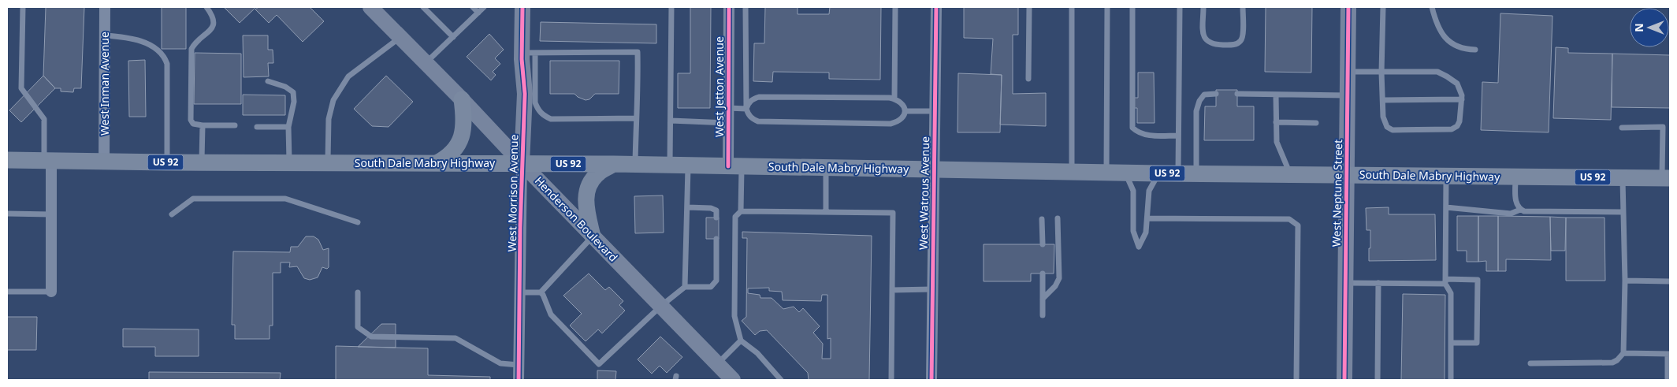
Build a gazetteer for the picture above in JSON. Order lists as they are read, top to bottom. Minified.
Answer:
{"streets":{"main road":["US 92","South Dale Mabry Highway"],"street":["West Inman Avenue","West Jetton Avenue","West Morrison Avenue","West Watrous Avenue","West Neptune Street","Henderson Boulevard"]},"crossings":[["West Inman Avenue","South Dale Mabry Highway"],["West Jetton Avenue","South Dale Mabry Highway"],["South Dale Mabry Highway","West Morrison Avenue"],["South Dale Mabry Highway","West Watrous Avenue"],["South Dale Mabry Highway","West Neptune Street"],["South Dale Mabry Highway","Henderson Boulevard"],["West Morrison Avenue","Henderson Boulevard"]],"north":"left"}
